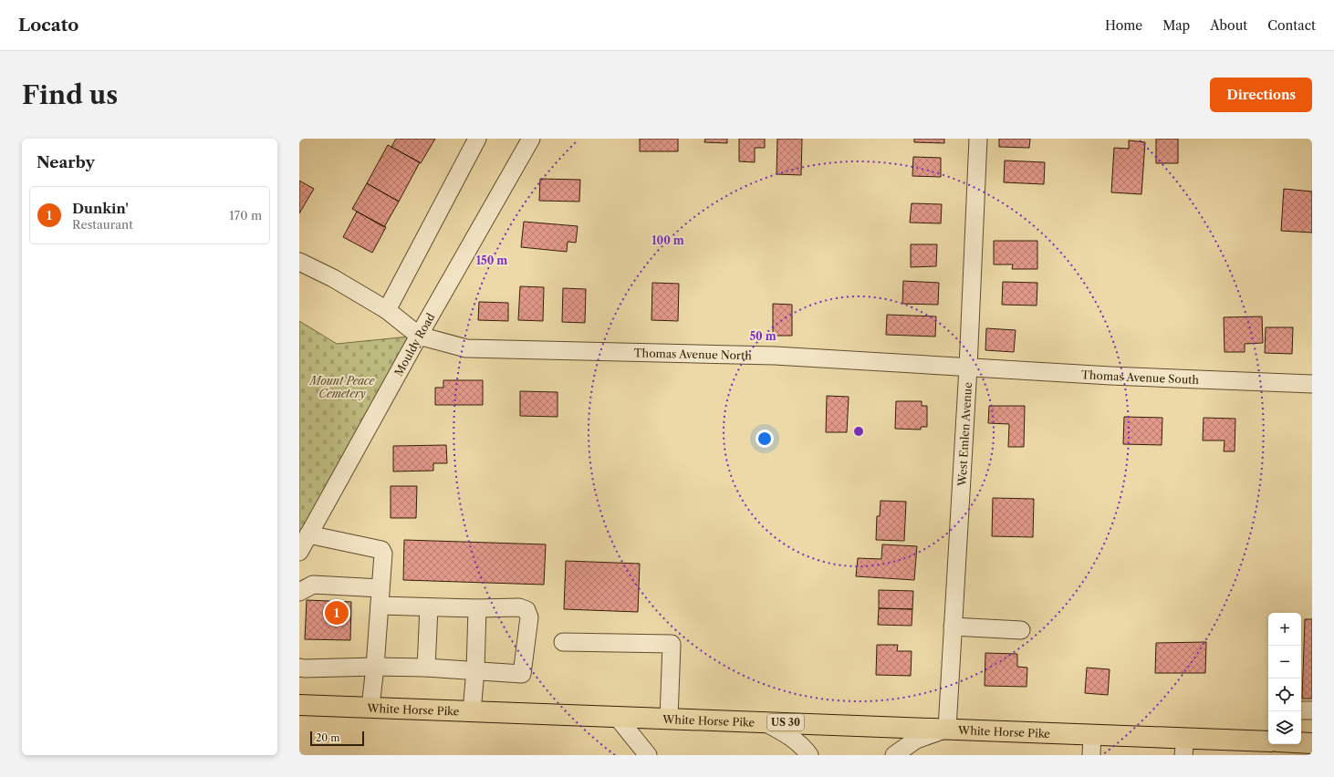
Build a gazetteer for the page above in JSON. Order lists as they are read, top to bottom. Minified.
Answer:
{"streets":{"highway":["White Horse Pike","US 30"],"street":["Mouldy Road","Thomas Avenue North","Thomas Avenue South","West Emlen Avenue"]},"crossings":[["Mouldy Road","Thomas Avenue North"],["Thomas Avenue North","Thomas Avenue South"],["Thomas Avenue North","West Emlen Avenue"],["Thomas Avenue South","West Emlen Avenue"],["West Emlen Avenue","White Horse Pike"]],"parks":["Mount Peace Cemetery"],"scale_bar":"20 m","page":{"header":"Locato","nav":["Home","Map","About","Contact"],"buttons":"Directions","title":"Find us","heading":"Nearby","list":[{"mark":"1","name":"Dunkin'","note":"Restaurant","value":"170 m"}],"pins":"1","map_buttons":["+","−"],"scale":"20 m"},"rings":["100 m","150 m","50 m"]}
